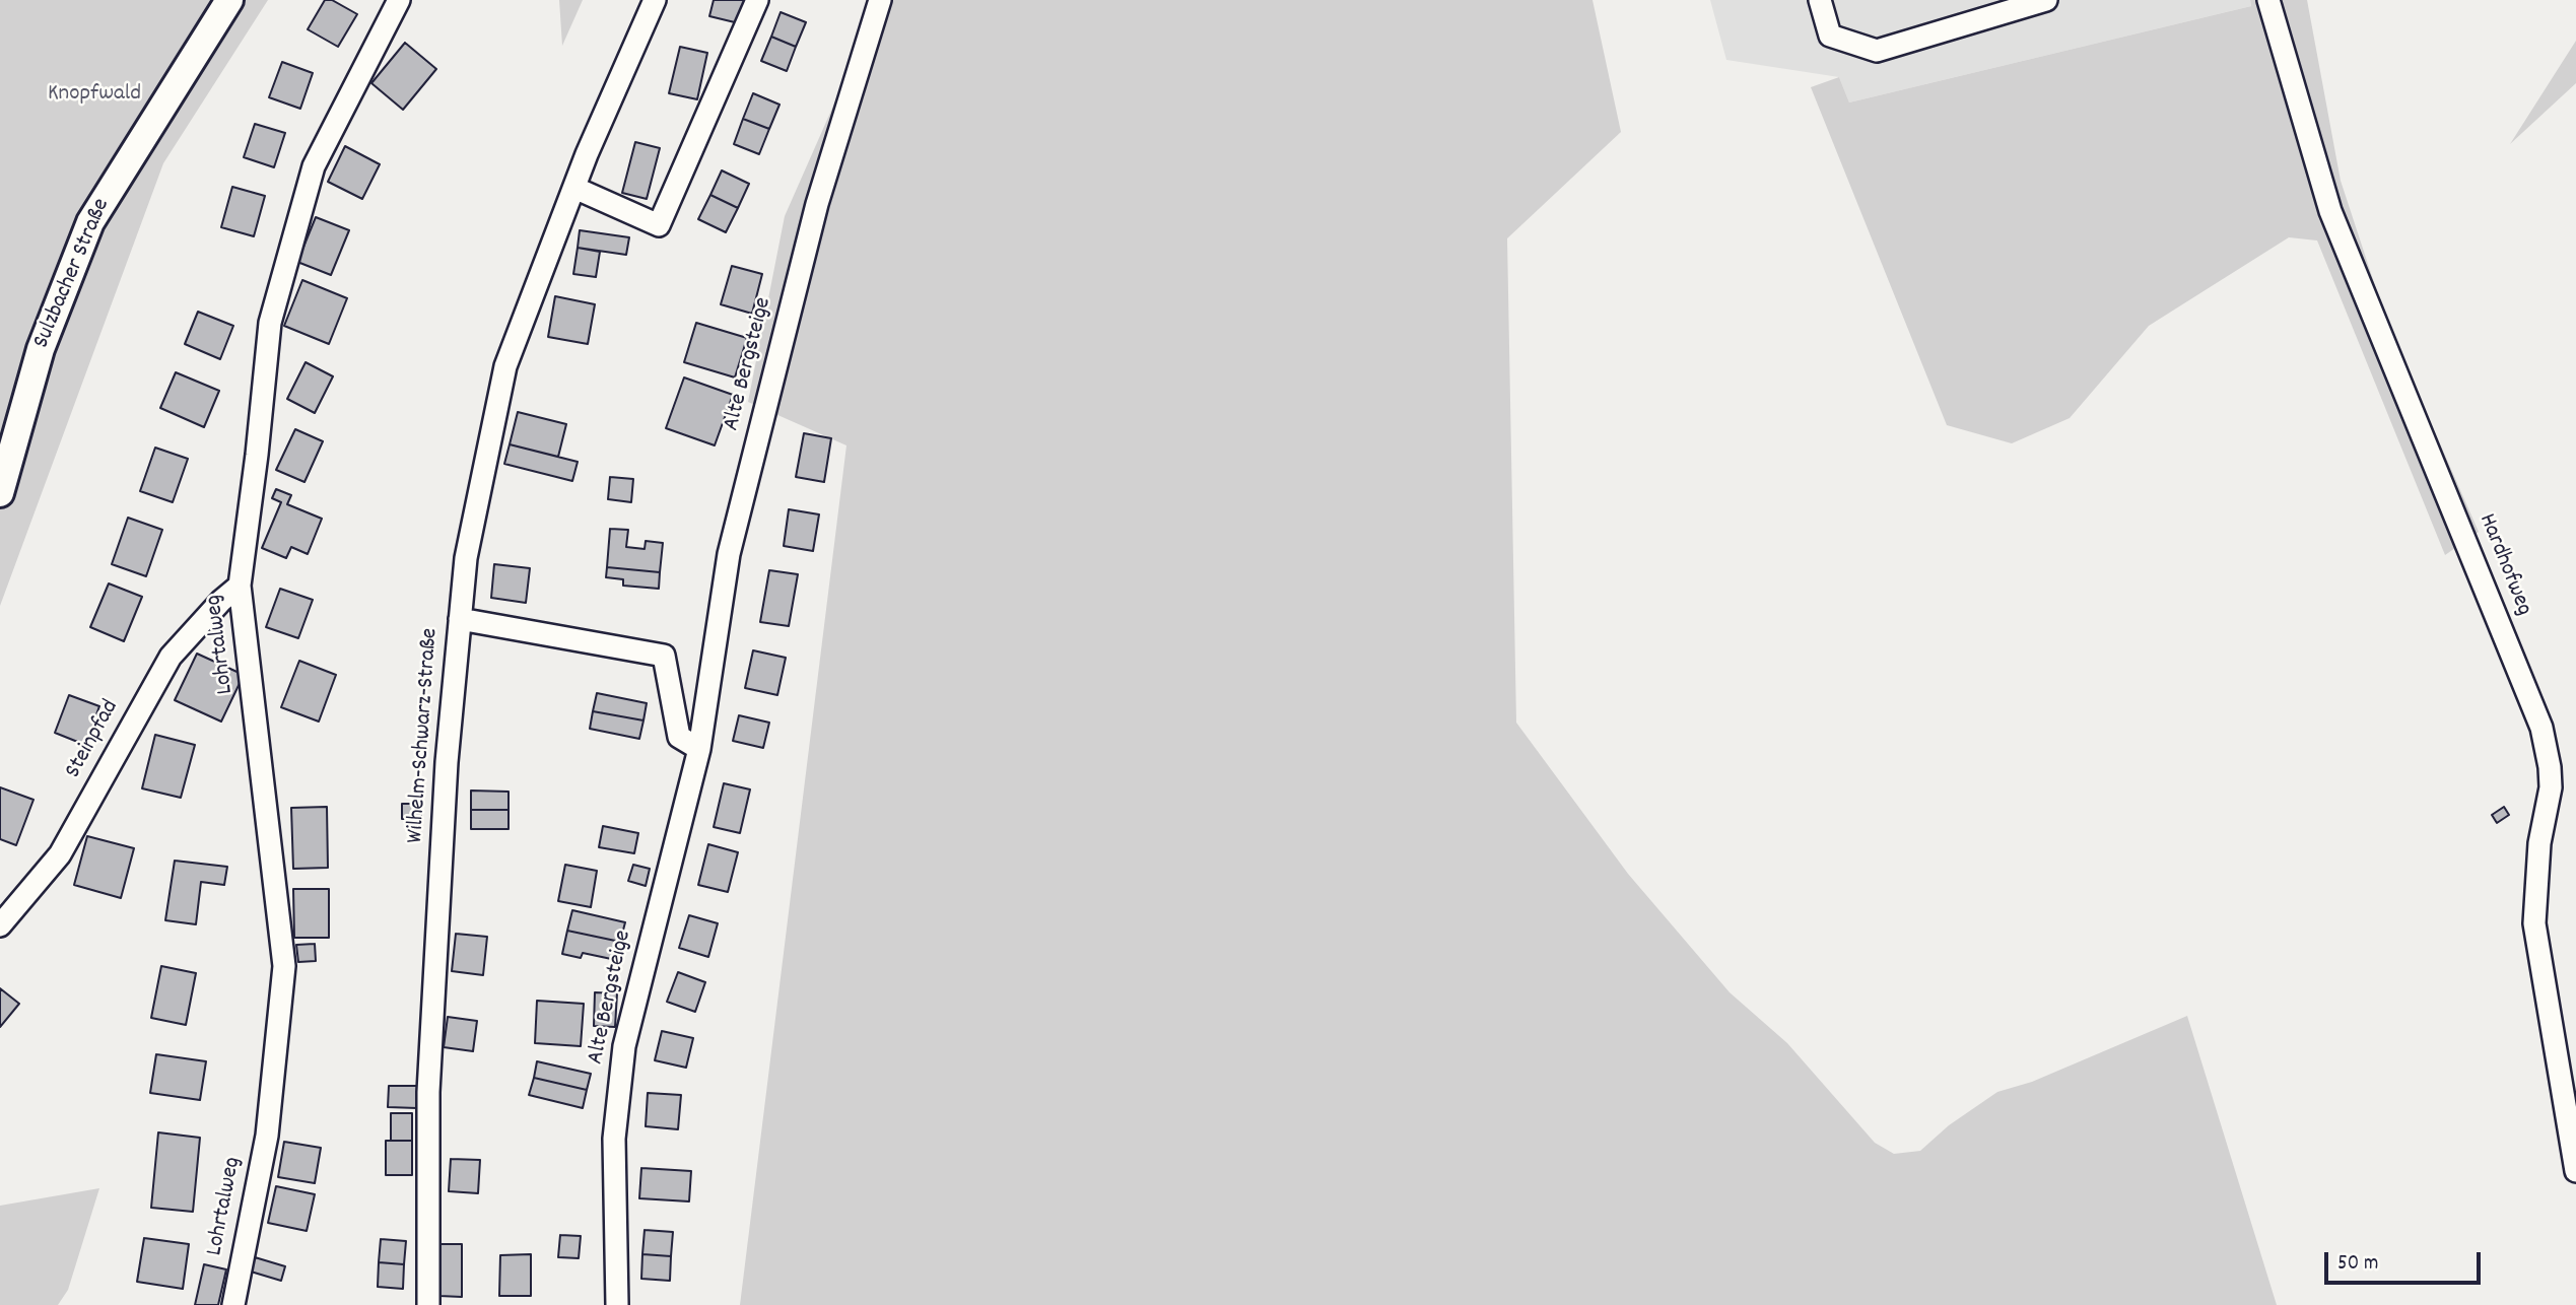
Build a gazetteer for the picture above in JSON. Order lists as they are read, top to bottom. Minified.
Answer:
{"streets":{"main road":["Sulzbacher Straße"],"street":["Alte Bergsteige","Hardhofweg","Lohrtalweg","Wilhelm-Schwarz-Straße","Steinpfad"]},"crossings":[["Lohrtalweg","Steinpfad"]],"parks":["Knopfwald"],"scale_bar":"50 m"}
